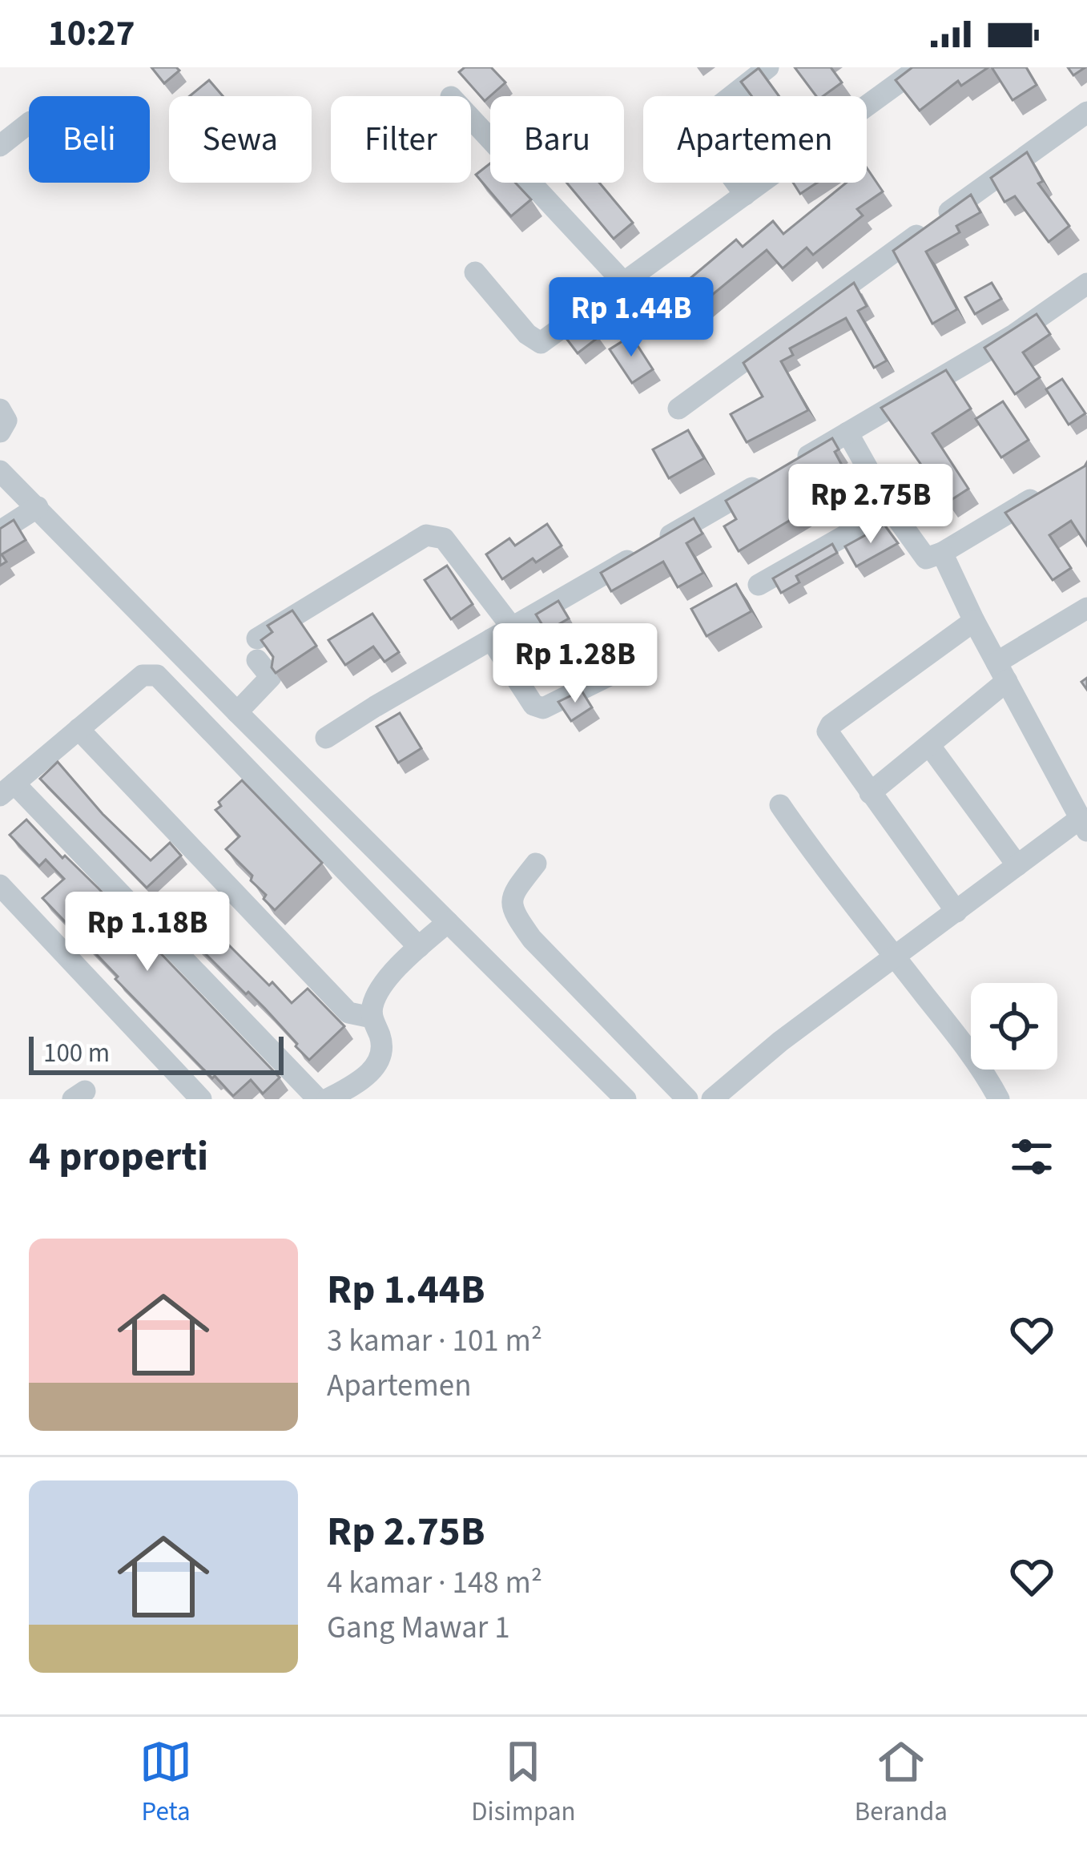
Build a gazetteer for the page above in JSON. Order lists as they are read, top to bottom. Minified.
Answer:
{"scale_bar":"100 m","page":{"status":"10:27","chip":["Beli","Sewa","Filter","Baru","Apartemen"],"price":["Rp 1.44B","Rp 2.75B","Rp 1.28B","Rp 1.18B"],"scale":"100 m","heading":"4 properti","list":[{"name":"Rp 1.44B","note":"3 kamar · 101 m² · Apartemen"},{"name":"Rp 2.75B","note":"4 kamar · 148 m² · Gang Mawar 1"}],"tabs":["Peta","Disimpan","Beranda"]}}
